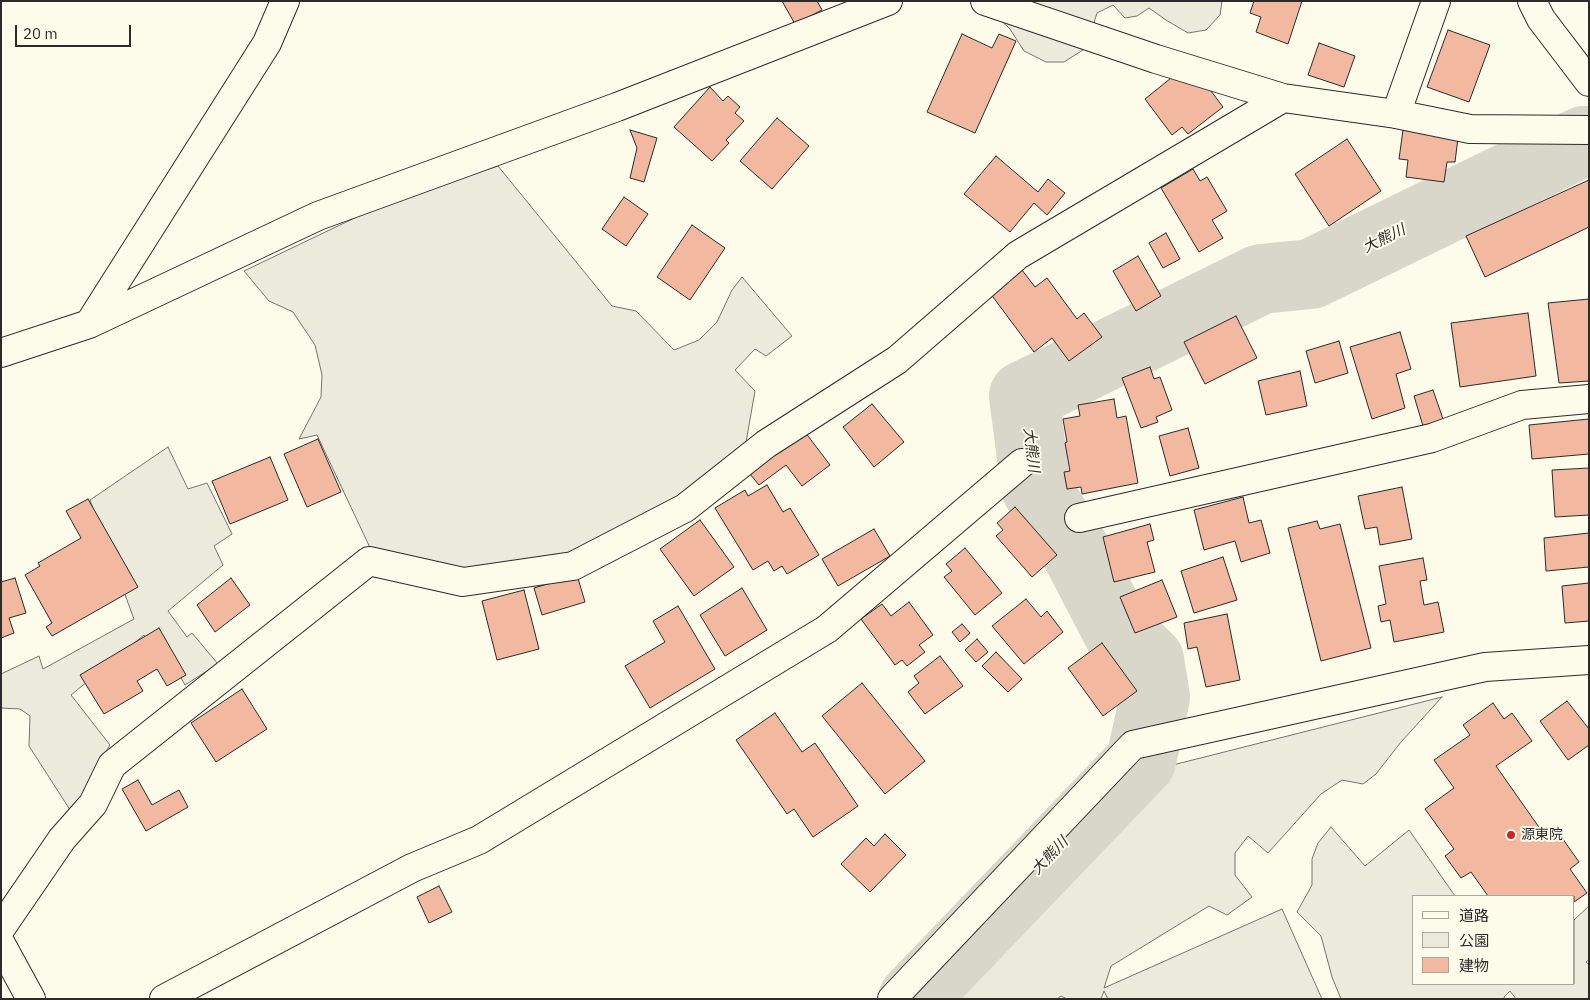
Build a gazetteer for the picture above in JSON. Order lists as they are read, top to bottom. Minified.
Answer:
{"water":["大熊川"],"places":["源東院"],"legend":["道路","公園","建物"],"scale_bar":"20 m"}
